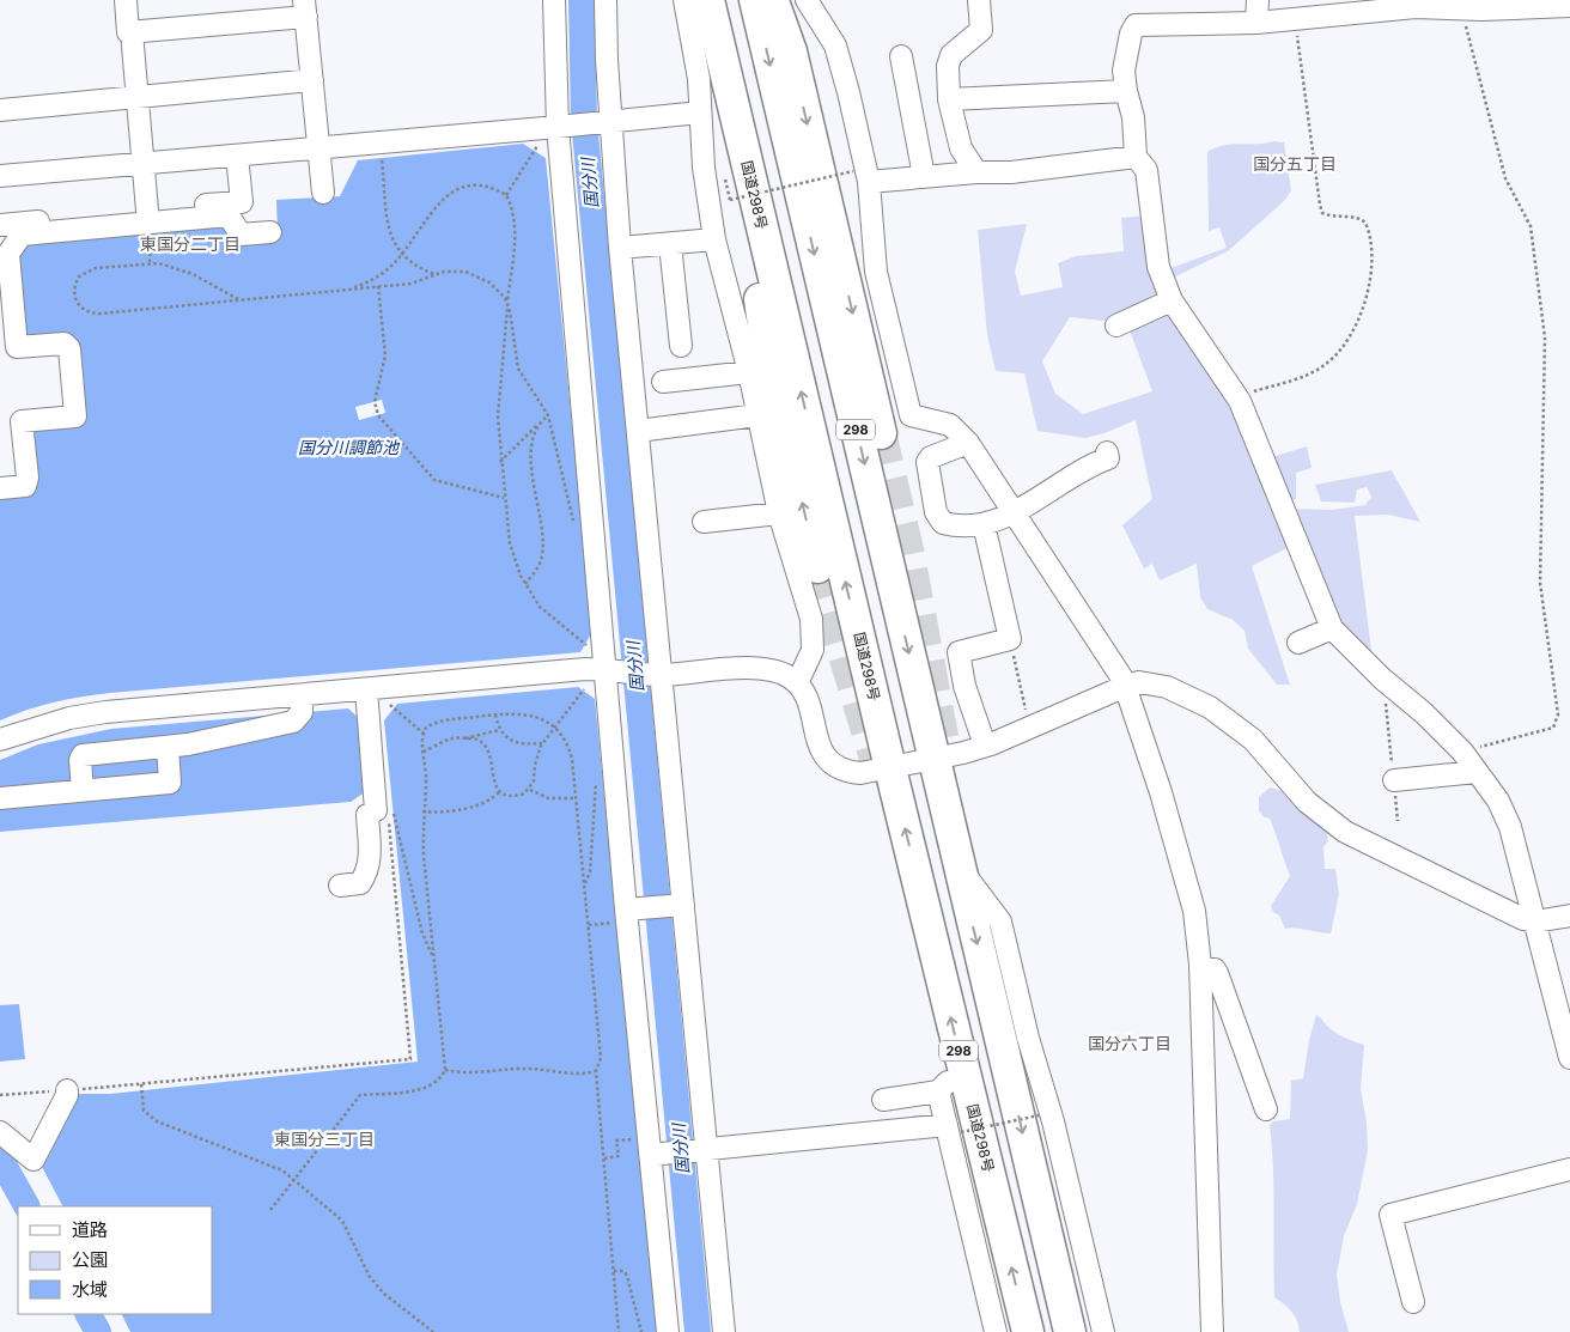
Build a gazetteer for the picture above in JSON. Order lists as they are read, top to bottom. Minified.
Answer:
{"streets":{"highway":["国道298号","298"]},"districts":["国分五丁目","東国分二丁目","国分六丁目","東国分三丁目"],"water":["国分川","国分川調節池"],"legend":["道路","公園","水域"]}
